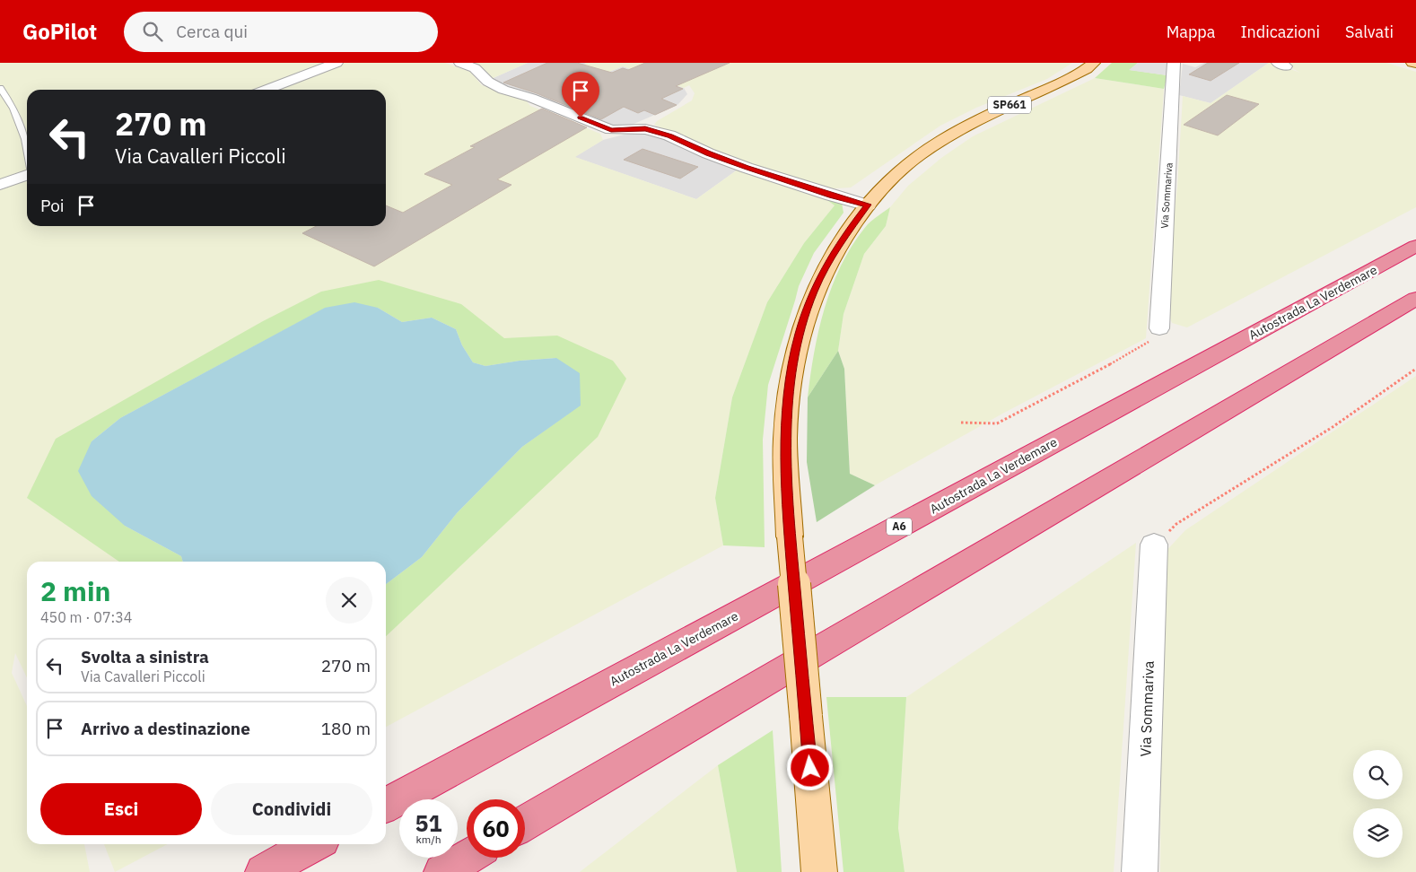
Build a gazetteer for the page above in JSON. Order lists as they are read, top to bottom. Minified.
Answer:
{"streets":{"highway":["Autostrada La Verdemare","A6"],"main road":["SP661"],"street":["Via Sommariva"]},"page":{"header":"GoPilot","search":"Cerca qui","nav":["Mappa","Indicazioni","Salvati"],"turn":["270 m","Via Cavalleri Piccoli"],"then":"Poi","heading":["2 min","450 m · 07:34"],"list":[{"name":"Svolta a sinistra","note":"Via Cavalleri Piccoli","value":"270 m"},{"name":"Arrivo a destinazione","value":"180 m"}],"buttons":["Esci","Condividi"],"speed":"51 km/h","limit":"60"}}
